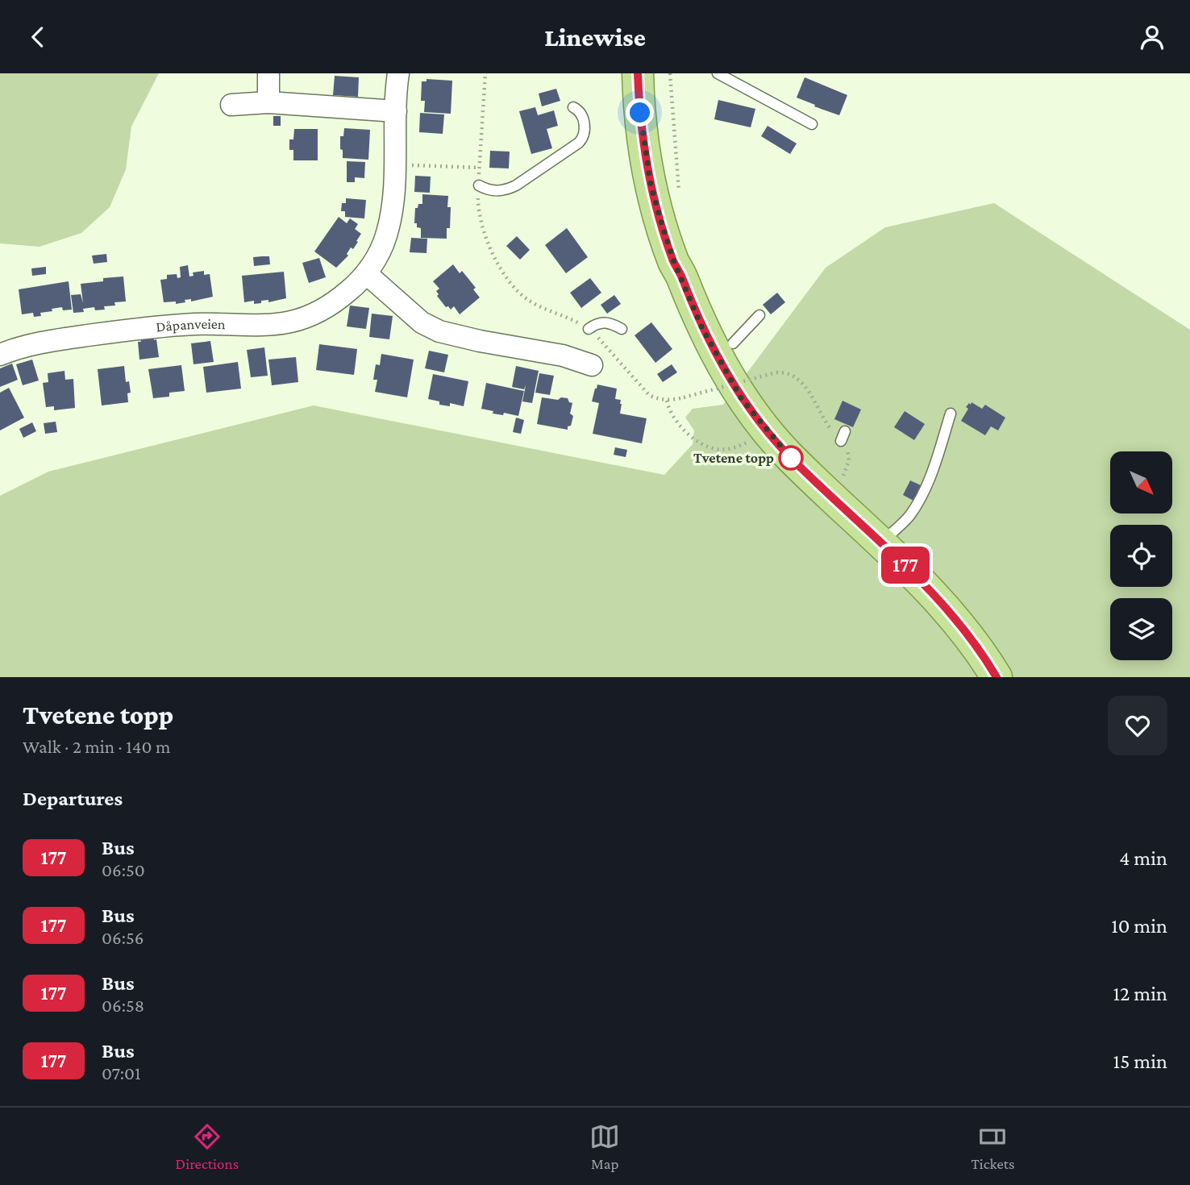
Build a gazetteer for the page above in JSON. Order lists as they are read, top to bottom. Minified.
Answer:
{"streets":{"street":["Dåpanveien"]},"places":["Tvetene topp"],"lines":["bus line 177"],"north":"bottom right","page":{"header":"Linewise","on_map":"177","heading":[["Tvetene topp","Walk · 2 min · 140 m"],"Departures"],"list":[{"mark":"177","name":"Bus","note":"06:50","value":"4 min"},{"mark":"177","name":"Bus","note":"06:56","value":"10 min"},{"mark":"177","name":"Bus","note":"06:58","value":"12 min"},{"mark":"177","name":"Bus","note":"07:01","value":"15 min"}],"tabs":["Directions","Map","Tickets"]}}
